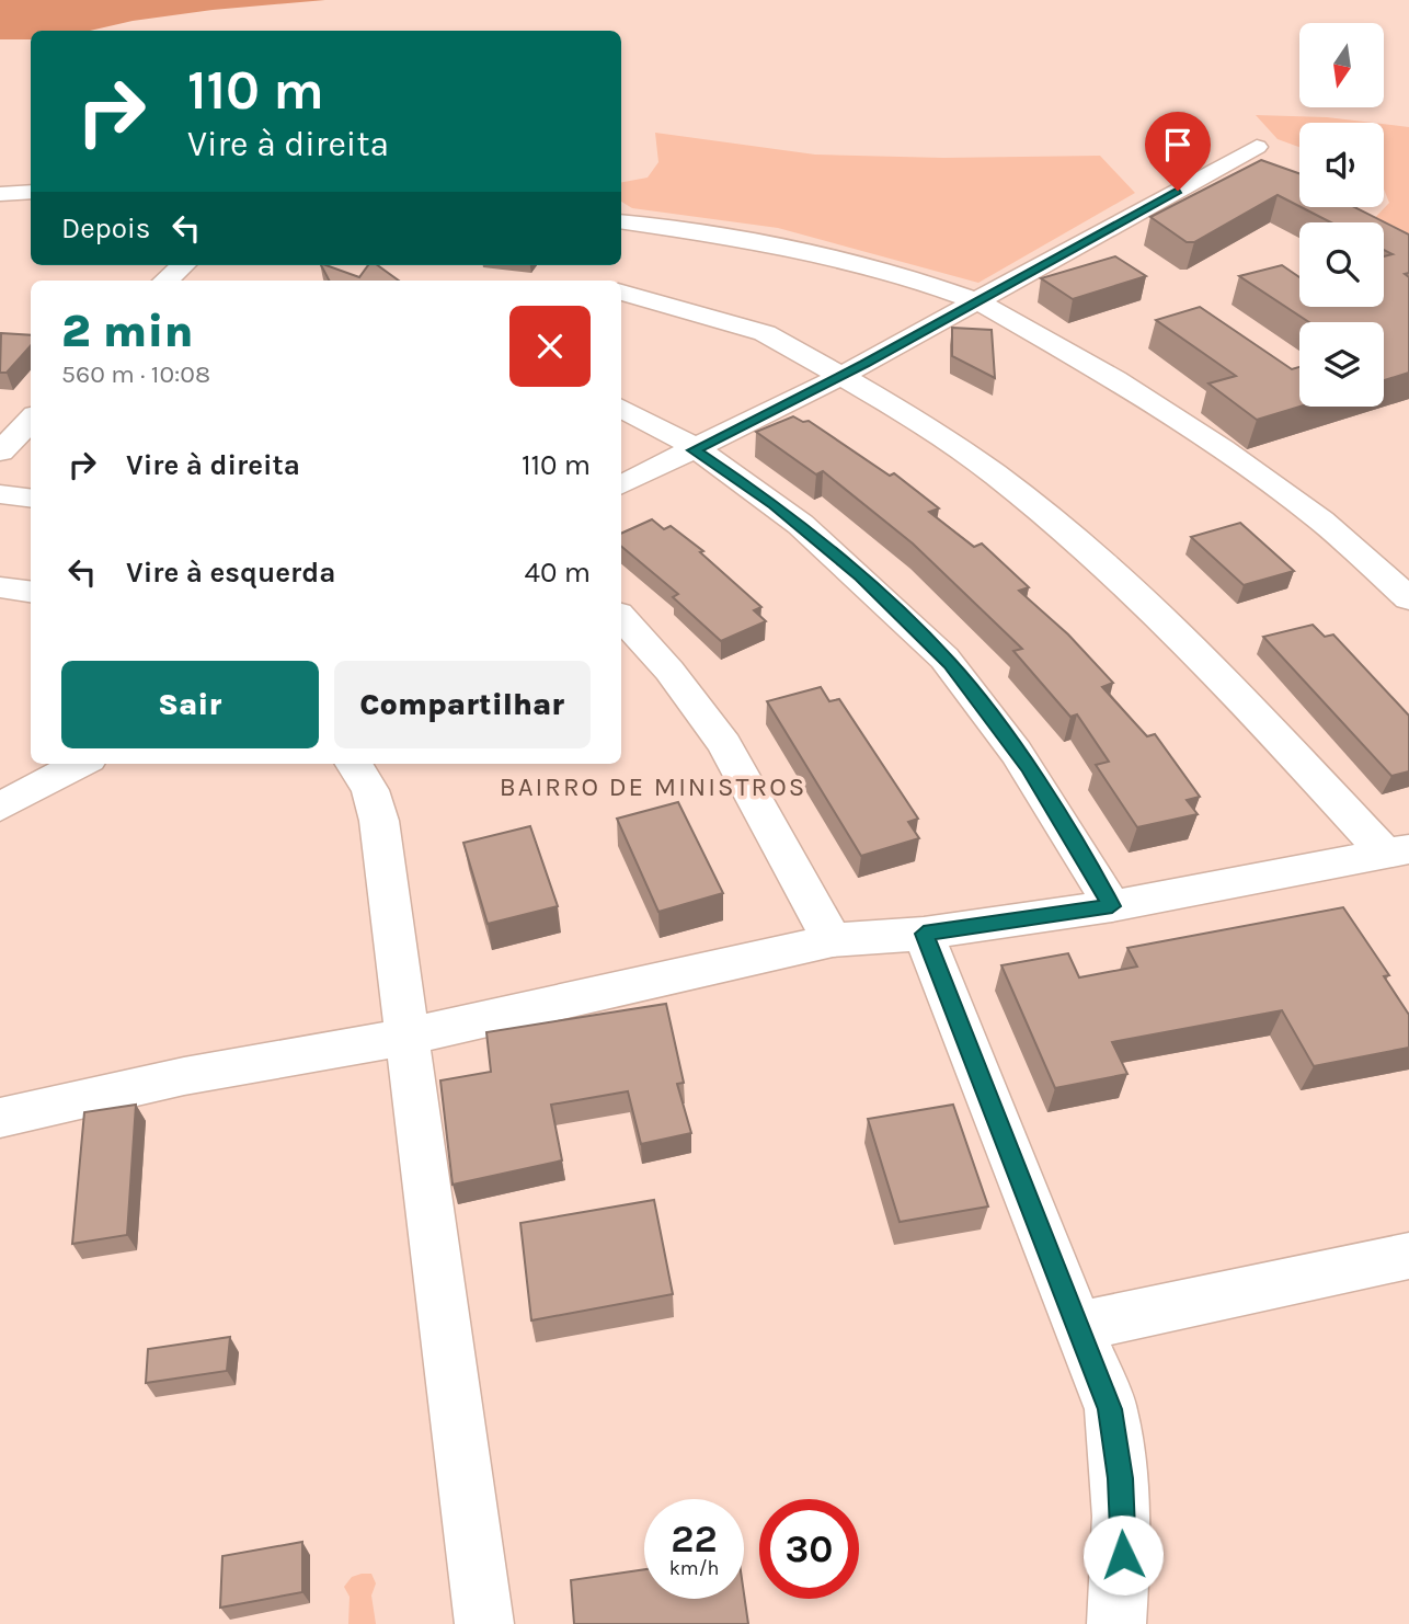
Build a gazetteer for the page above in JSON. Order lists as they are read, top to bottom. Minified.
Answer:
{"districts":["BAIRRO DE MINISTROS"],"north":"bottom","page":{"turn":["110 m","Vire à direita"],"then":"Depois","heading":["2 min","560 m · 10:08"],"list":[{"name":"Vire à direita","value":"110 m"},{"name":"Vire à esquerda","value":"40 m"}],"buttons":["Sair","Compartilhar"],"speed":"22 km/h","limit":"30"}}
